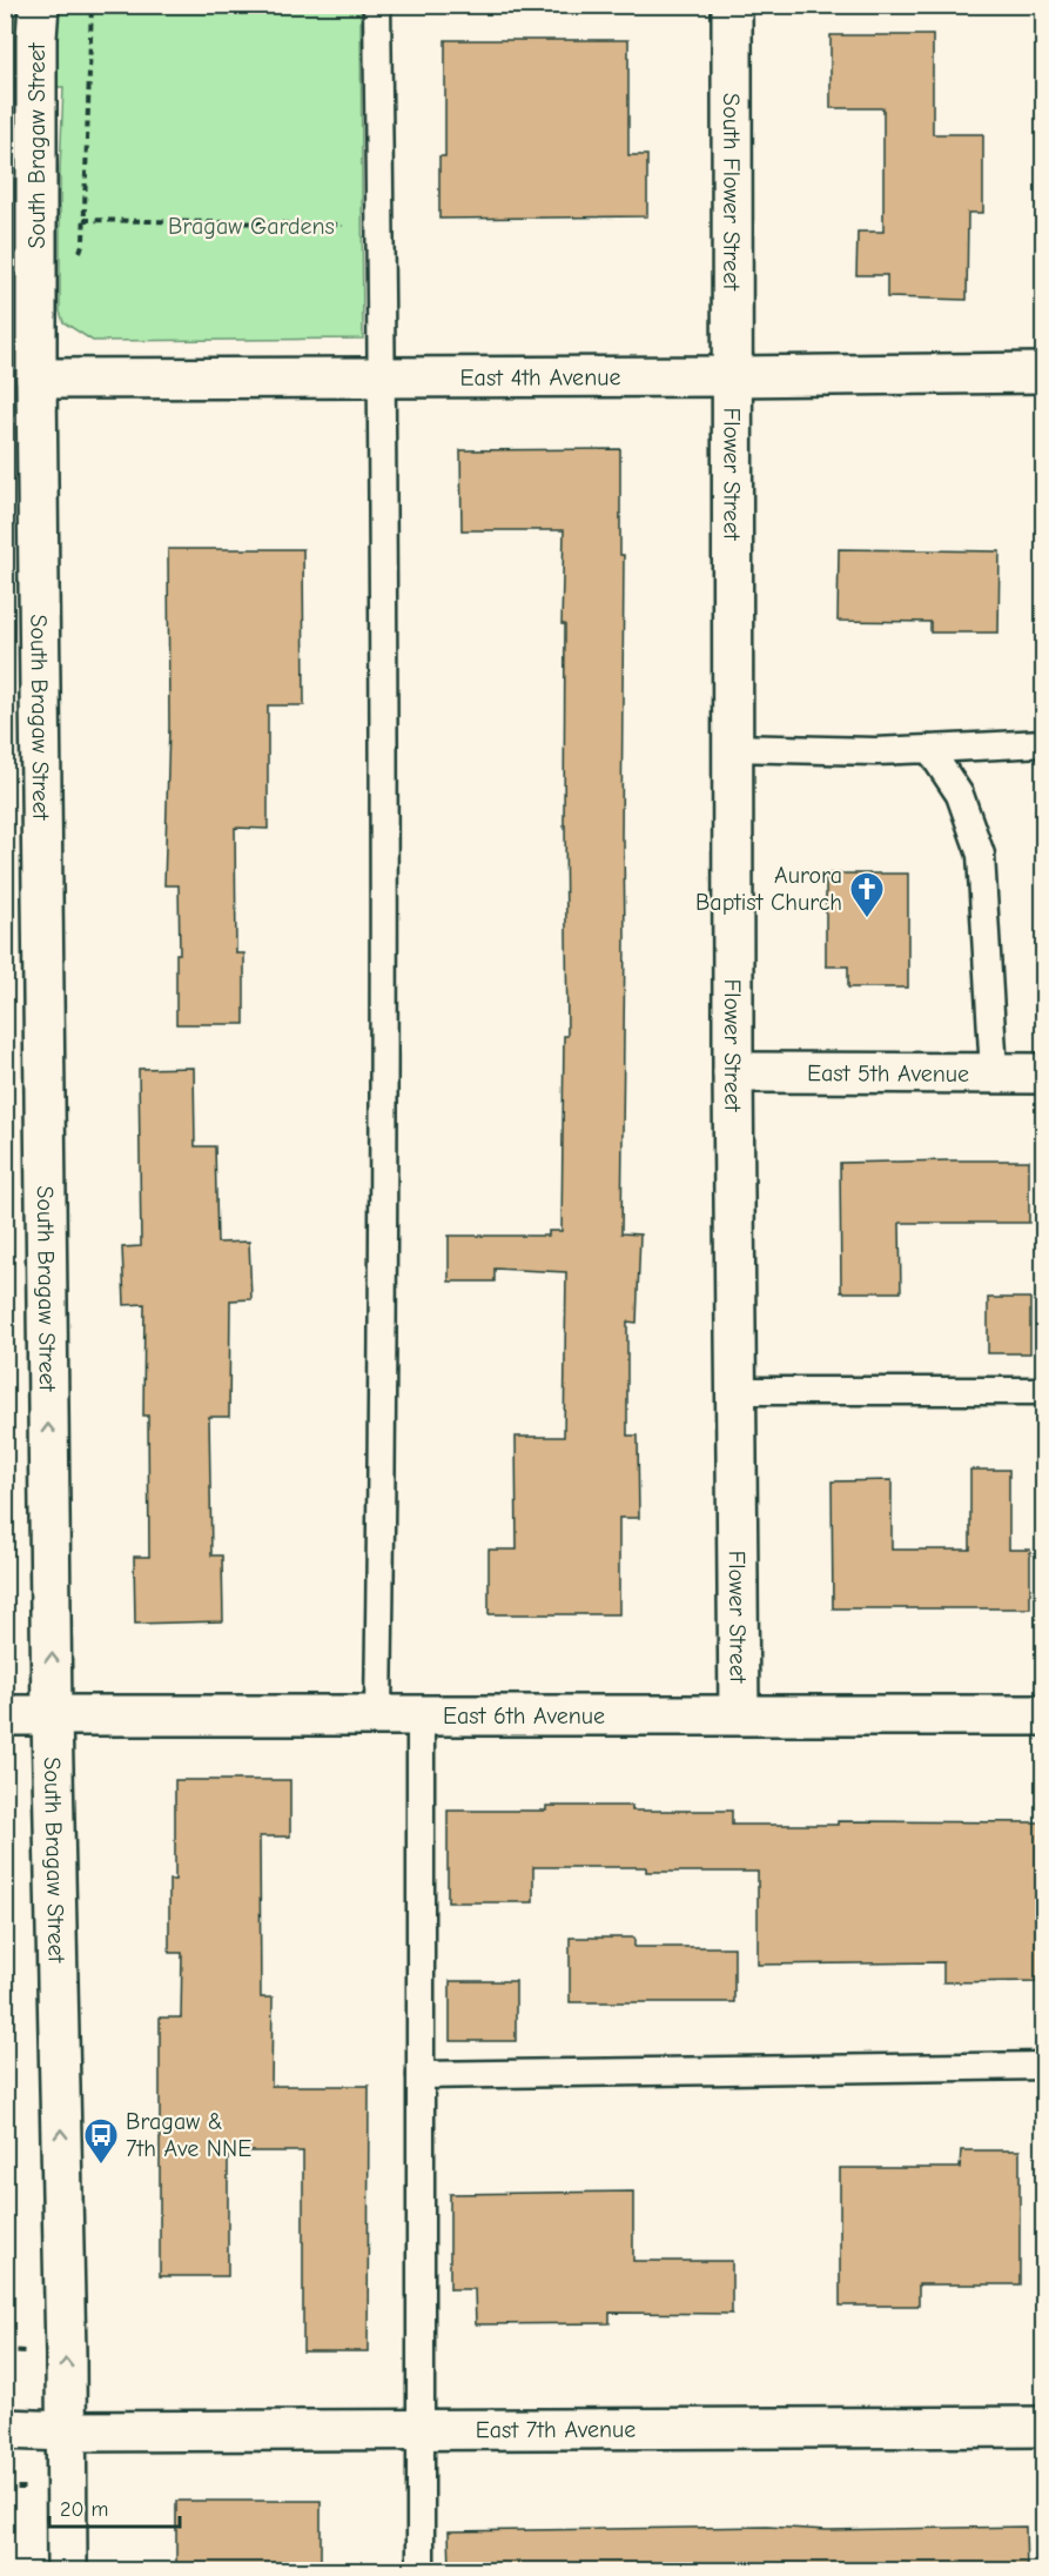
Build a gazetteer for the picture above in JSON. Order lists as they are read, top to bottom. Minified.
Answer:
{"streets":{"street":["South Bragaw Street","South Flower Street","East 4th Avenue","Flower Street","East 5th Avenue","East 6th Avenue","East 7th Avenue"]},"crossings":[["South Bragaw Street","East 4th Avenue"],["South Bragaw Street","East 6th Avenue"],["South Bragaw Street","East 7th Avenue"],["South Flower Street","East 4th Avenue"],["South Flower Street","Flower Street"],["East 4th Avenue","Flower Street"],["Flower Street","East 5th Avenue"],["Flower Street","East 6th Avenue"]],"one_way":["South Bragaw Street"],"parks":["Bragaw Gardens"],"places":{"church":["Aurora Baptist Church"],"bus stop":["Bragaw & 7th Ave NNE"]},"scale_bar":"20 m"}
